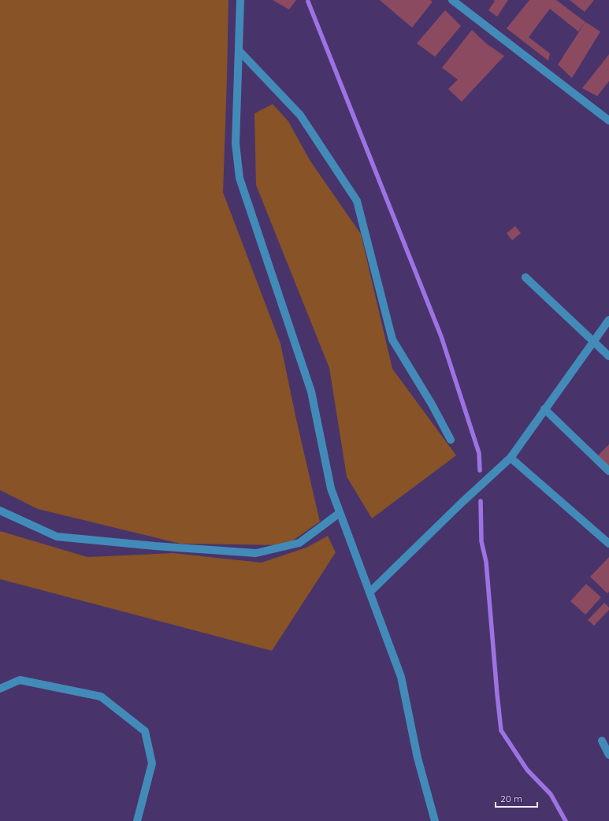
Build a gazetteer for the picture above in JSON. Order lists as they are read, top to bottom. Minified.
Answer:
{"scale_bar":"20 m"}
